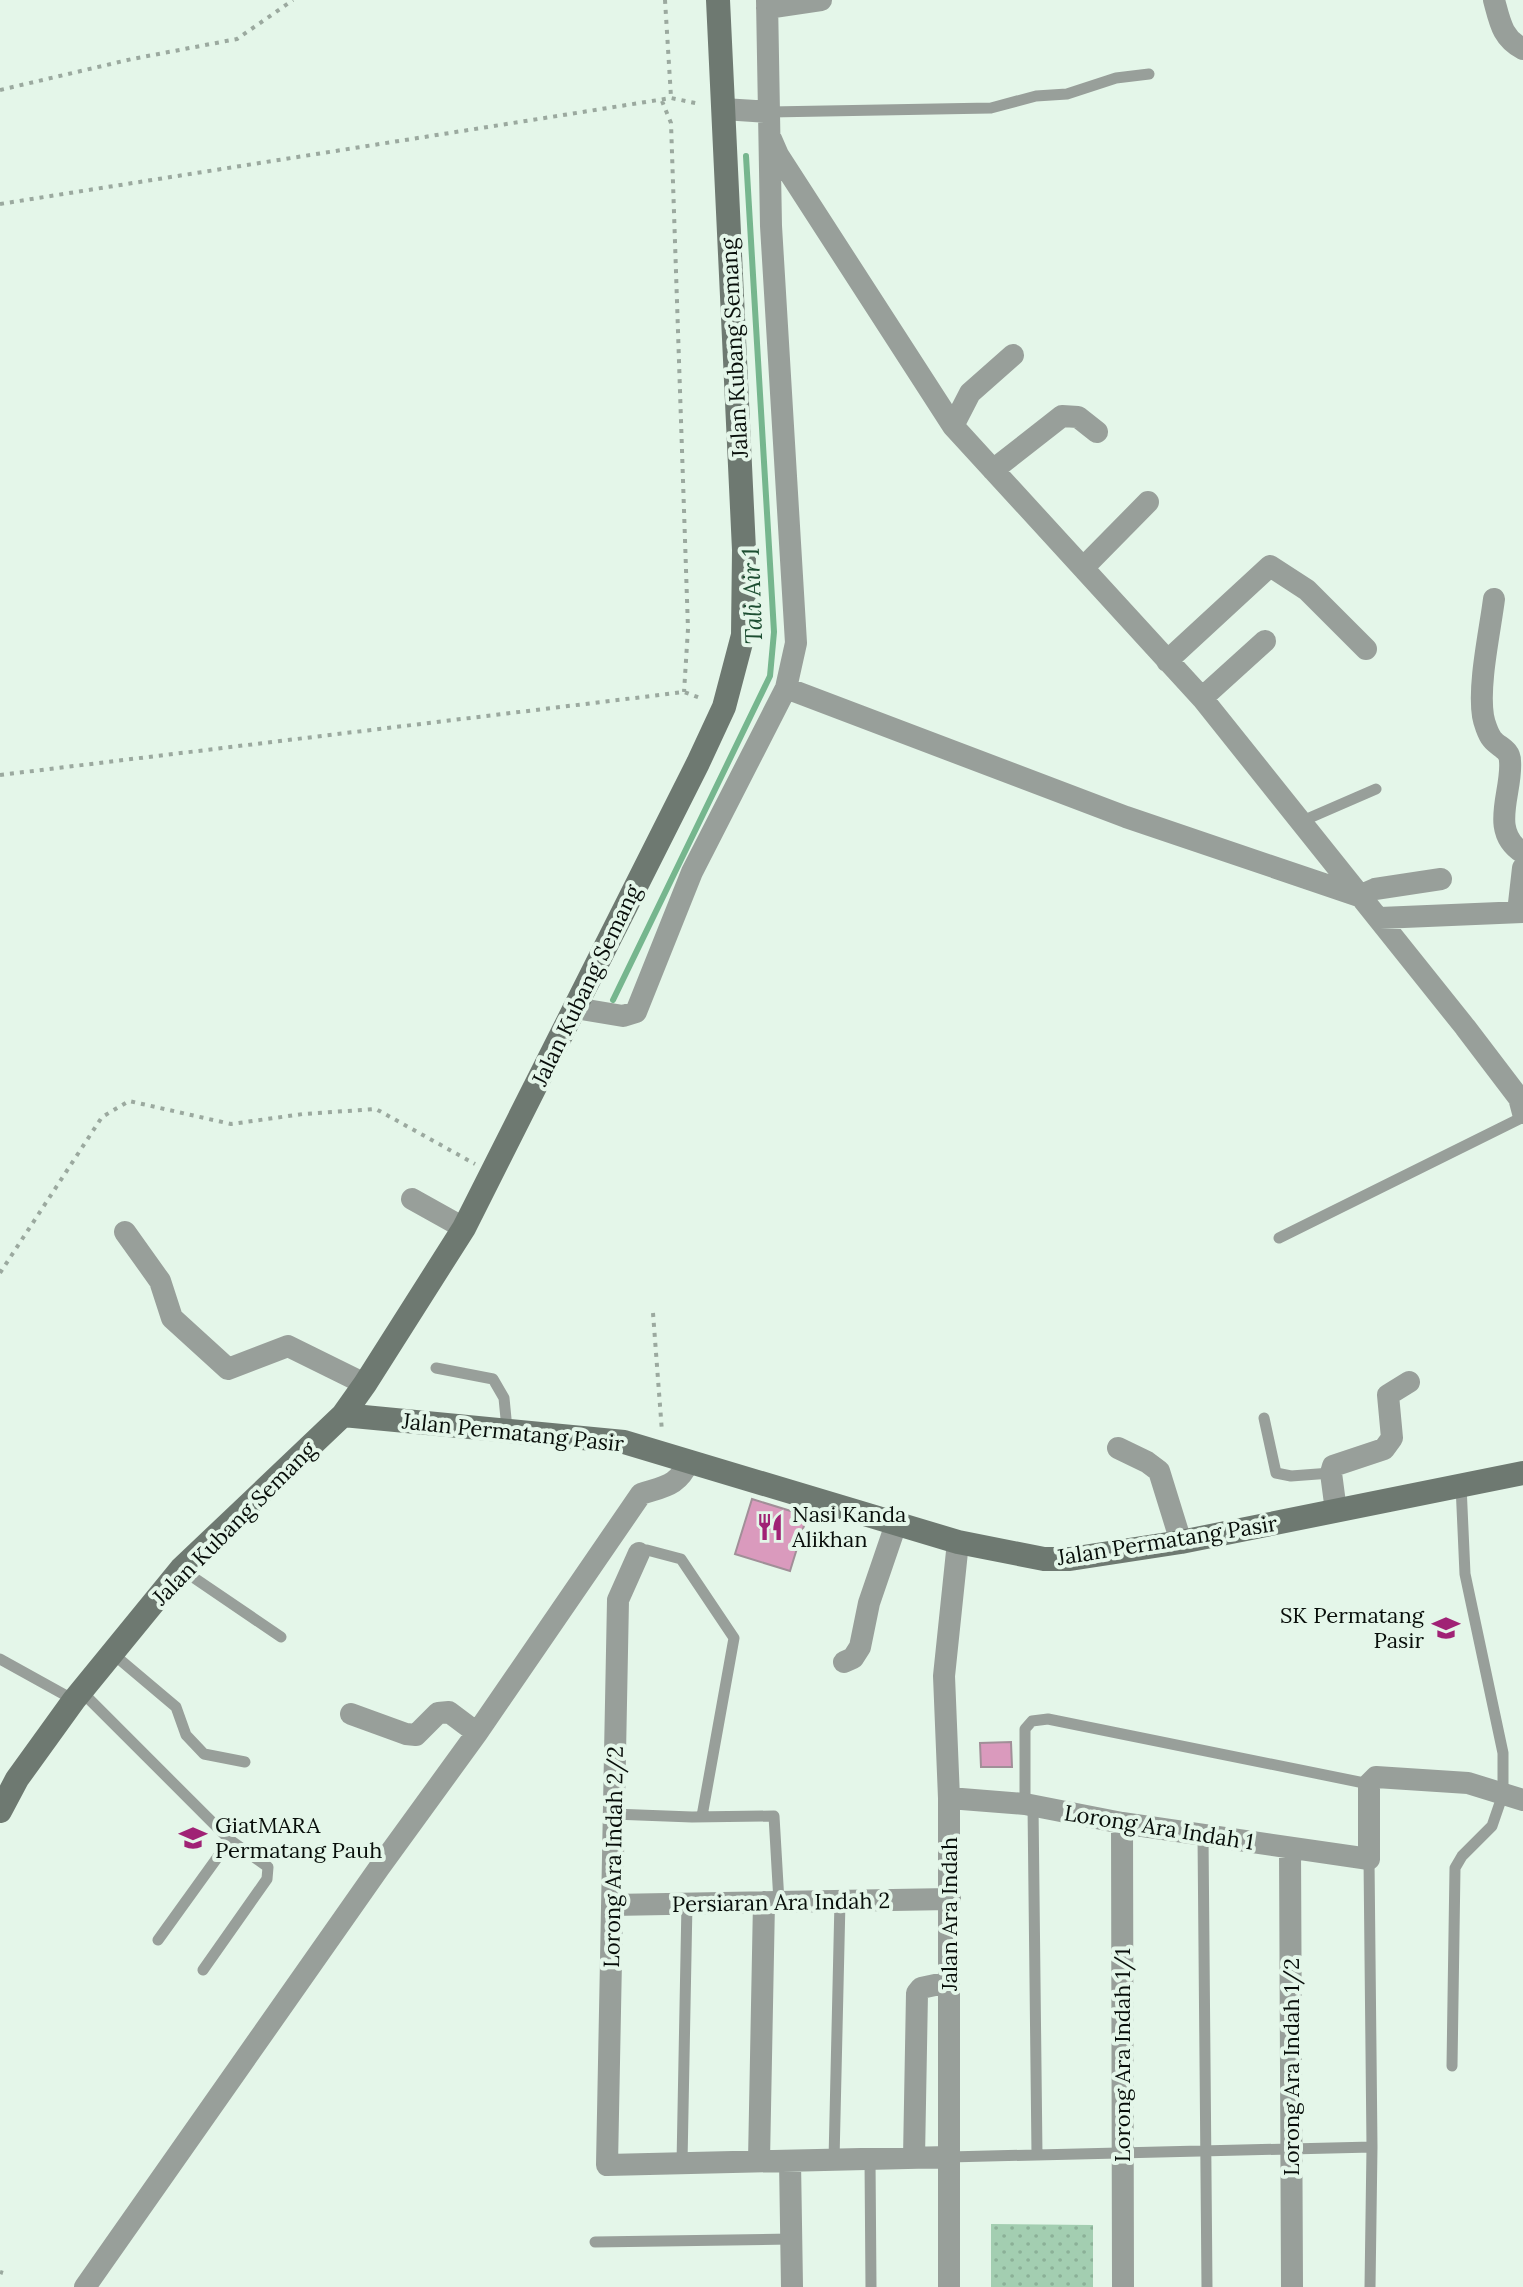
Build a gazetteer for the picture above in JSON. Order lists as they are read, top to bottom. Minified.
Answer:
{"streets":{"main road":["Jalan Kubang Semang","Jalan Permatang Pasir"],"street":["Lorong Ara Indah 1","Lorong Ara Indah 2/2","Persiaran Ara Indah 2","Jalan Ara Indah","Lorong Ara Indah 1/1","Lorong Ara Indah 1/2"]},"crossings":[["Jalan Kubang Semang","Jalan Permatang Pasir"],["Jalan Permatang Pasir","Jalan Ara Indah"],["Lorong Ara Indah 1","Jalan Ara Indah"],["Lorong Ara Indah 1","Lorong Ara Indah 1/1"],["Lorong Ara Indah 1","Lorong Ara Indah 1/2"],["Lorong Ara Indah 2/2","Persiaran Ara Indah 2"],["Persiaran Ara Indah 2","Jalan Ara Indah"]],"water":["Tali Air 1"],"places":{"restaurant":["Nasi Kanda Alikhan"],"school or university":["SK Permatang Pasir","GiatMARA Permatang Pauh"]}}
